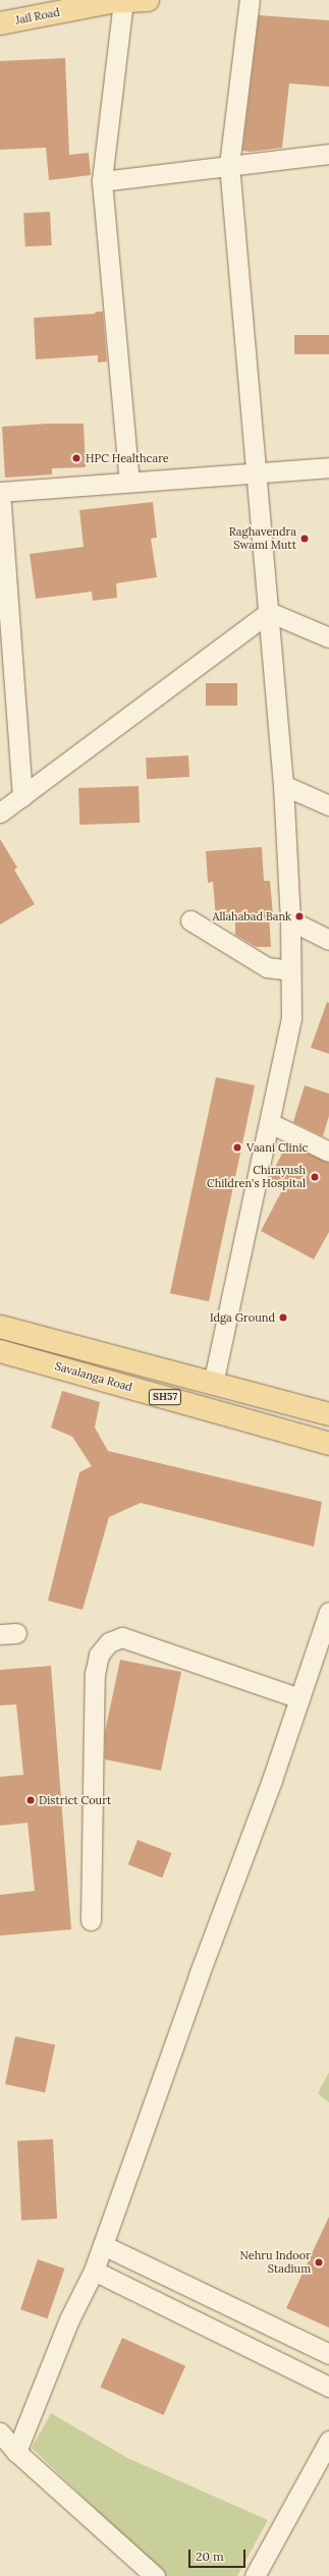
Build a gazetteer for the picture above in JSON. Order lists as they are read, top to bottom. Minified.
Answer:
{"streets":{"main road":["Jail Road","Savalanga Road","SH57"]},"places":["HPC Healthcare","Raghavendra Swami Mutt","Allahabad Bank","Vaani Clinic","Chirayush Children's Hospital","Idga Ground","District Court","Nehru Indoor Stadium"],"scale_bar":"20 m"}
